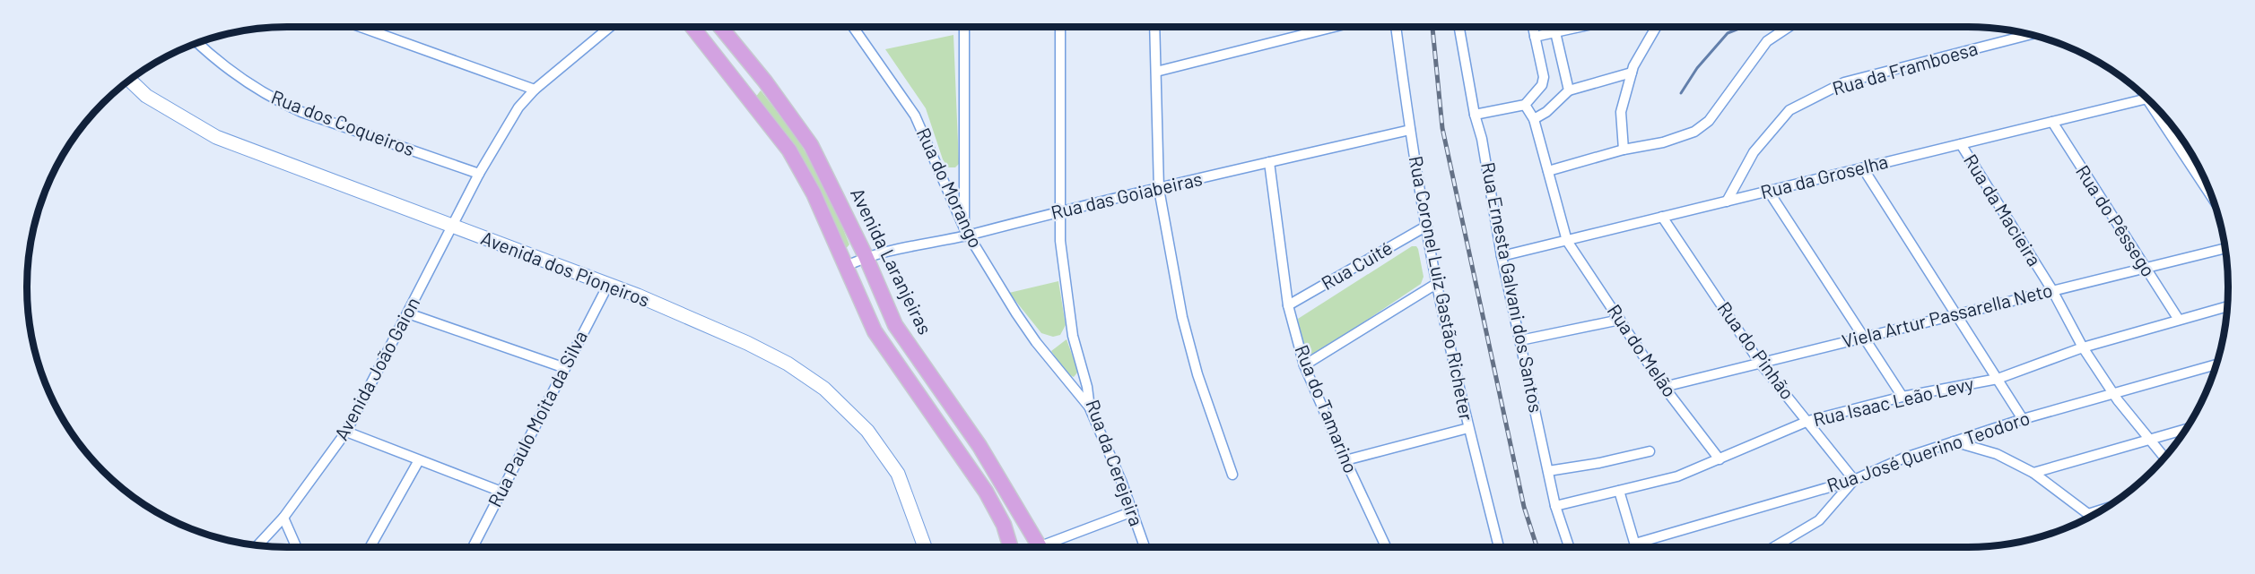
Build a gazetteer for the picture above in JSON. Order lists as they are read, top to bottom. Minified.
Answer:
{"streets":{"main road":["Avenida Laranjeiras","Avenida dos Pioneiros"],"street":["Rua da Framboesa","Rua dos Coqueiros","Rua da Groselha","Rua do Morango","Rua das Goiabeiras","Rua da Macieira","Rua do Pêssego","Rua Cuité","Rua Ernesta Galvani dos Santos","Rua Coronel Luiz Gastão Richeter","Viela Artur Passarella Neto","Rua do Melão","Rua do Pinhão","Avenida João Gaion","Rua Isaac Leão Levy","Rua do Tamarino","Rua Paulo Moita da Silva","Rua José Querino Teodoro","Rua da Cerejeira"]},"crossings":[["Rua da Framboesa","Rua da Groselha"],["Rua dos Coqueiros","Avenida João Gaion"],["Rua da Groselha","Rua da Macieira"],["Rua da Groselha","Rua do Pêssego"],["Rua da Groselha","Rua Ernesta Galvani dos Santos"],["Rua da Groselha","Rua do Melão"],["Rua da Groselha","Rua do Pinhão"],["Rua do Morango","Rua das Goiabeiras"],["Rua do Morango","Rua da Cerejeira"],["Rua das Goiabeiras","Avenida Laranjeiras"],["Rua das Goiabeiras","Rua Coronel Luiz Gastão Richeter"],["Rua das Goiabeiras","Rua do Tamarino"],["Rua das Goiabeiras","Rua da Cerejeira"],["Rua da Macieira","Viela Artur Passarella Neto"],["Rua da Macieira","Rua Isaac Leão Levy"],["Rua da Macieira","Rua José Querino Teodoro"],["Rua do Pêssego","Viela Artur Passarella Neto"],["Rua do Pêssego","Rua Isaac Leão Levy"],["Rua Cuité","Rua Coronel Luiz Gastão Richeter"],["Rua Cuité","Rua do Tamarino"],["Avenida dos Pioneiros","Avenida João Gaion"],["Avenida dos Pioneiros","Rua Paulo Moita da Silva"],["Rua Ernesta Galvani dos Santos","Rua Isaac Leão Levy"],["Viela Artur Passarella Neto","Rua do Melão"],["Viela Artur Passarella Neto","Rua do Pinhão"],["Rua do Melão","Rua Isaac Leão Levy"],["Rua do Pinhão","Rua Isaac Leão Levy"],["Rua do Pinhão","Rua José Querino Teodoro"]]}
